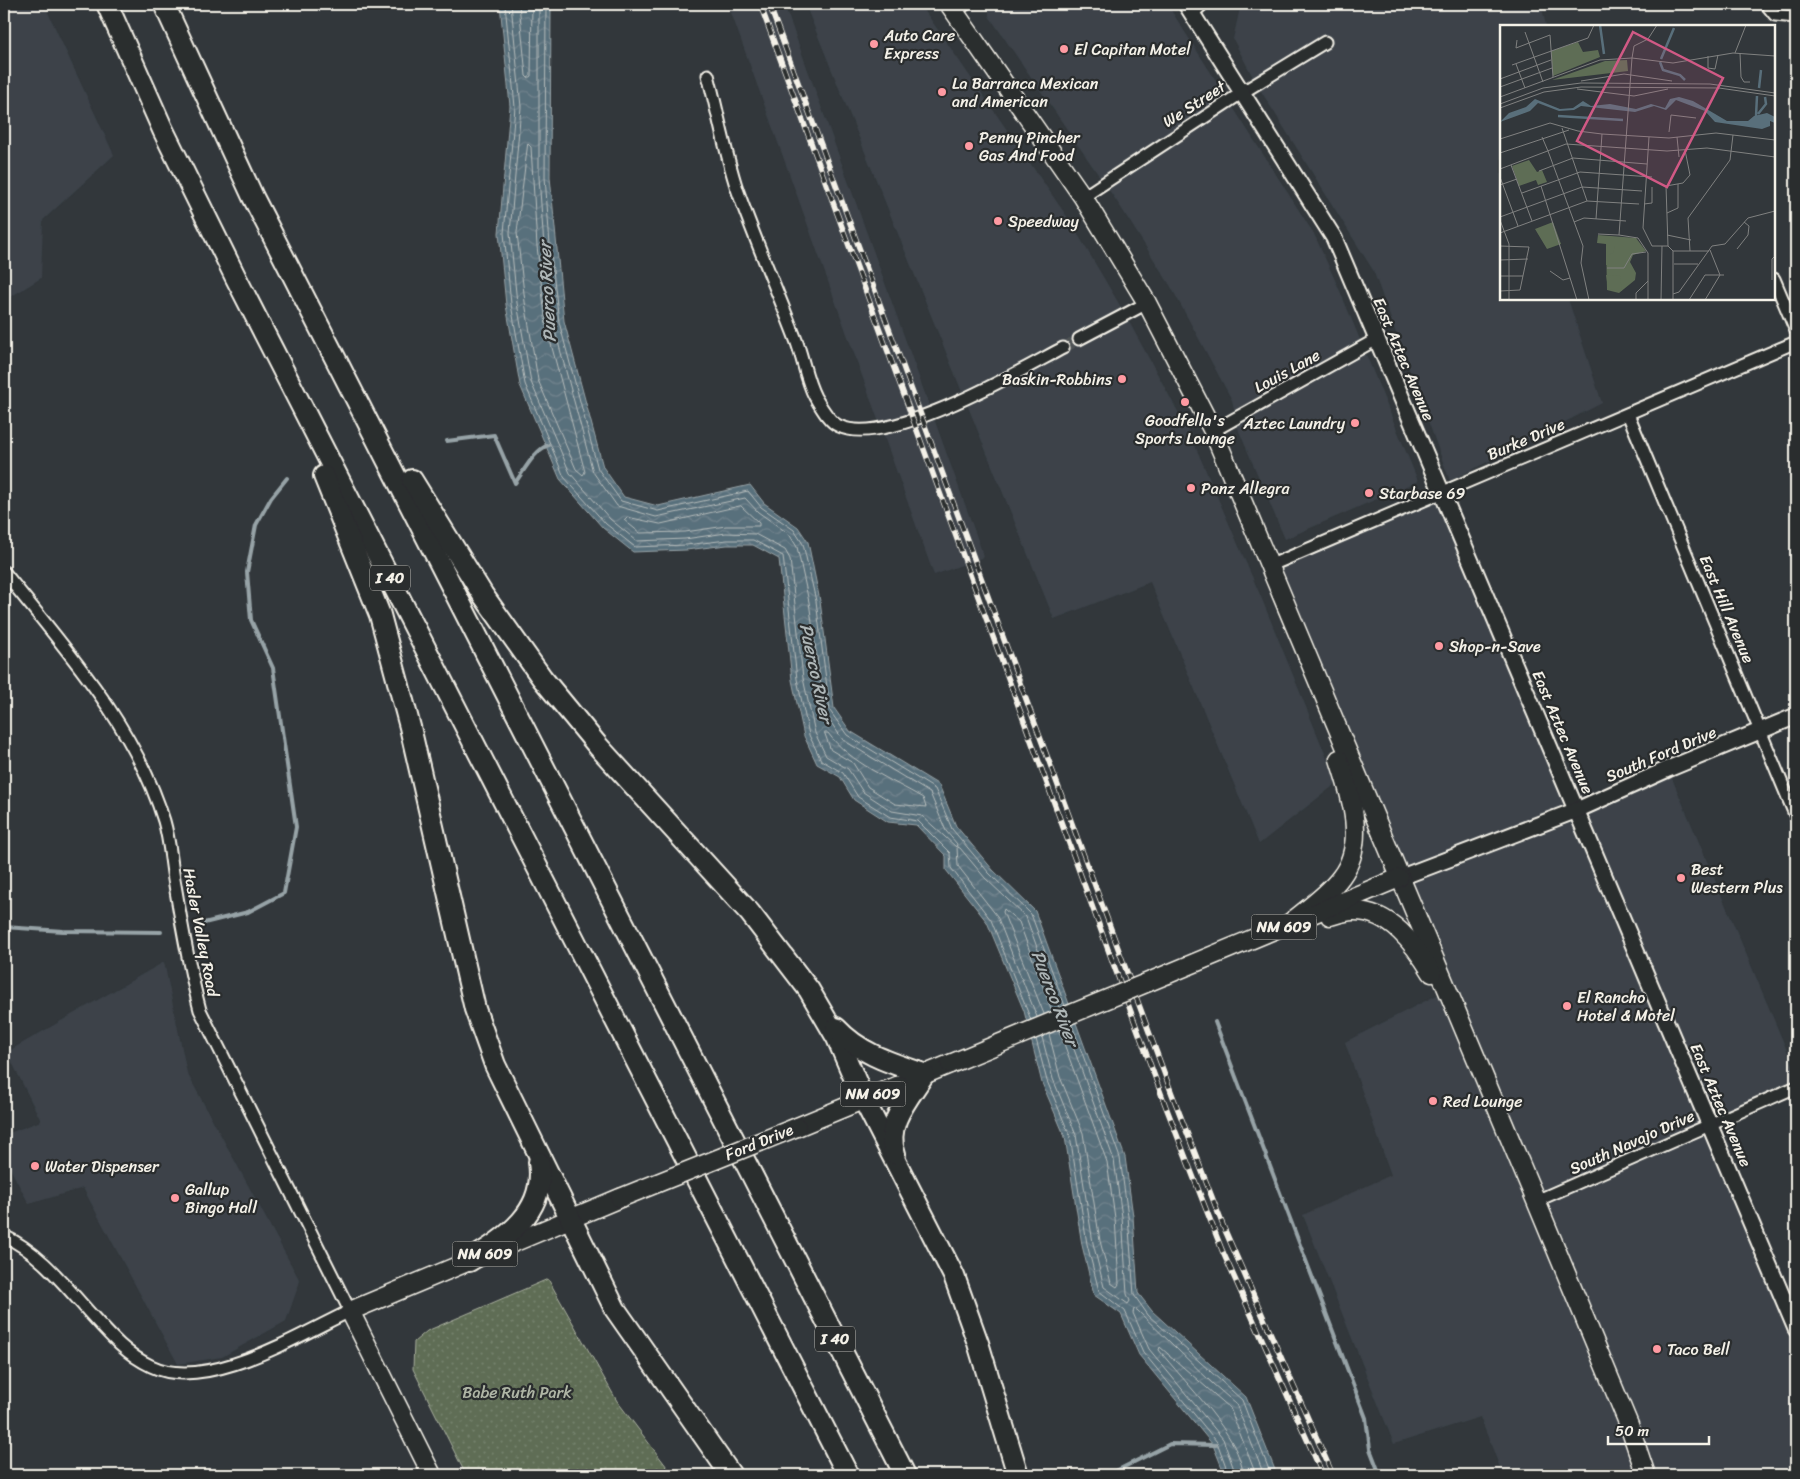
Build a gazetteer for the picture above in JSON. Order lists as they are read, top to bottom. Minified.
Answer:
{"streets":{"highway":["I 40"],"main road":["East Aztec Avenue","South Ford Drive","NM 609","Ford Drive"],"street":["We Street","Louis Lane","Burke Drive","East Hill Avenue","Hasler Valley Road","South Navajo Drive"]},"crossings":[["We Street","East Aztec Avenue"],["East Aztec Avenue","Louis Lane"],["East Aztec Avenue","Burke Drive"],["East Aztec Avenue","South Ford Drive"],["East Aztec Avenue","South Navajo Drive"],["Burke Drive","East Hill Avenue"],["East Hill Avenue","South Ford Drive"],["South Ford Drive","NM 609"],["NM 609","Ford Drive"],["Hasler Valley Road","Ford Drive"]],"water":["Puerco River"],"parks":["Babe Ruth Park"],"places":["Auto Care Express","El Capitan Motel","La Barranca Mexican and American","Penny Pincher Gas And Food","Speedway","Baskin-Robbins","Goodfella's Sports Lounge","Aztec Laundry","Panz Allegra","Starbase 69","Shop-n-Save","Best Western Plus","El Rancho Hotel & Motel","Red Lounge","Water Dispenser","Gallup Bingo Hall","Taco Bell"],"scale_bar":"50 m"}
